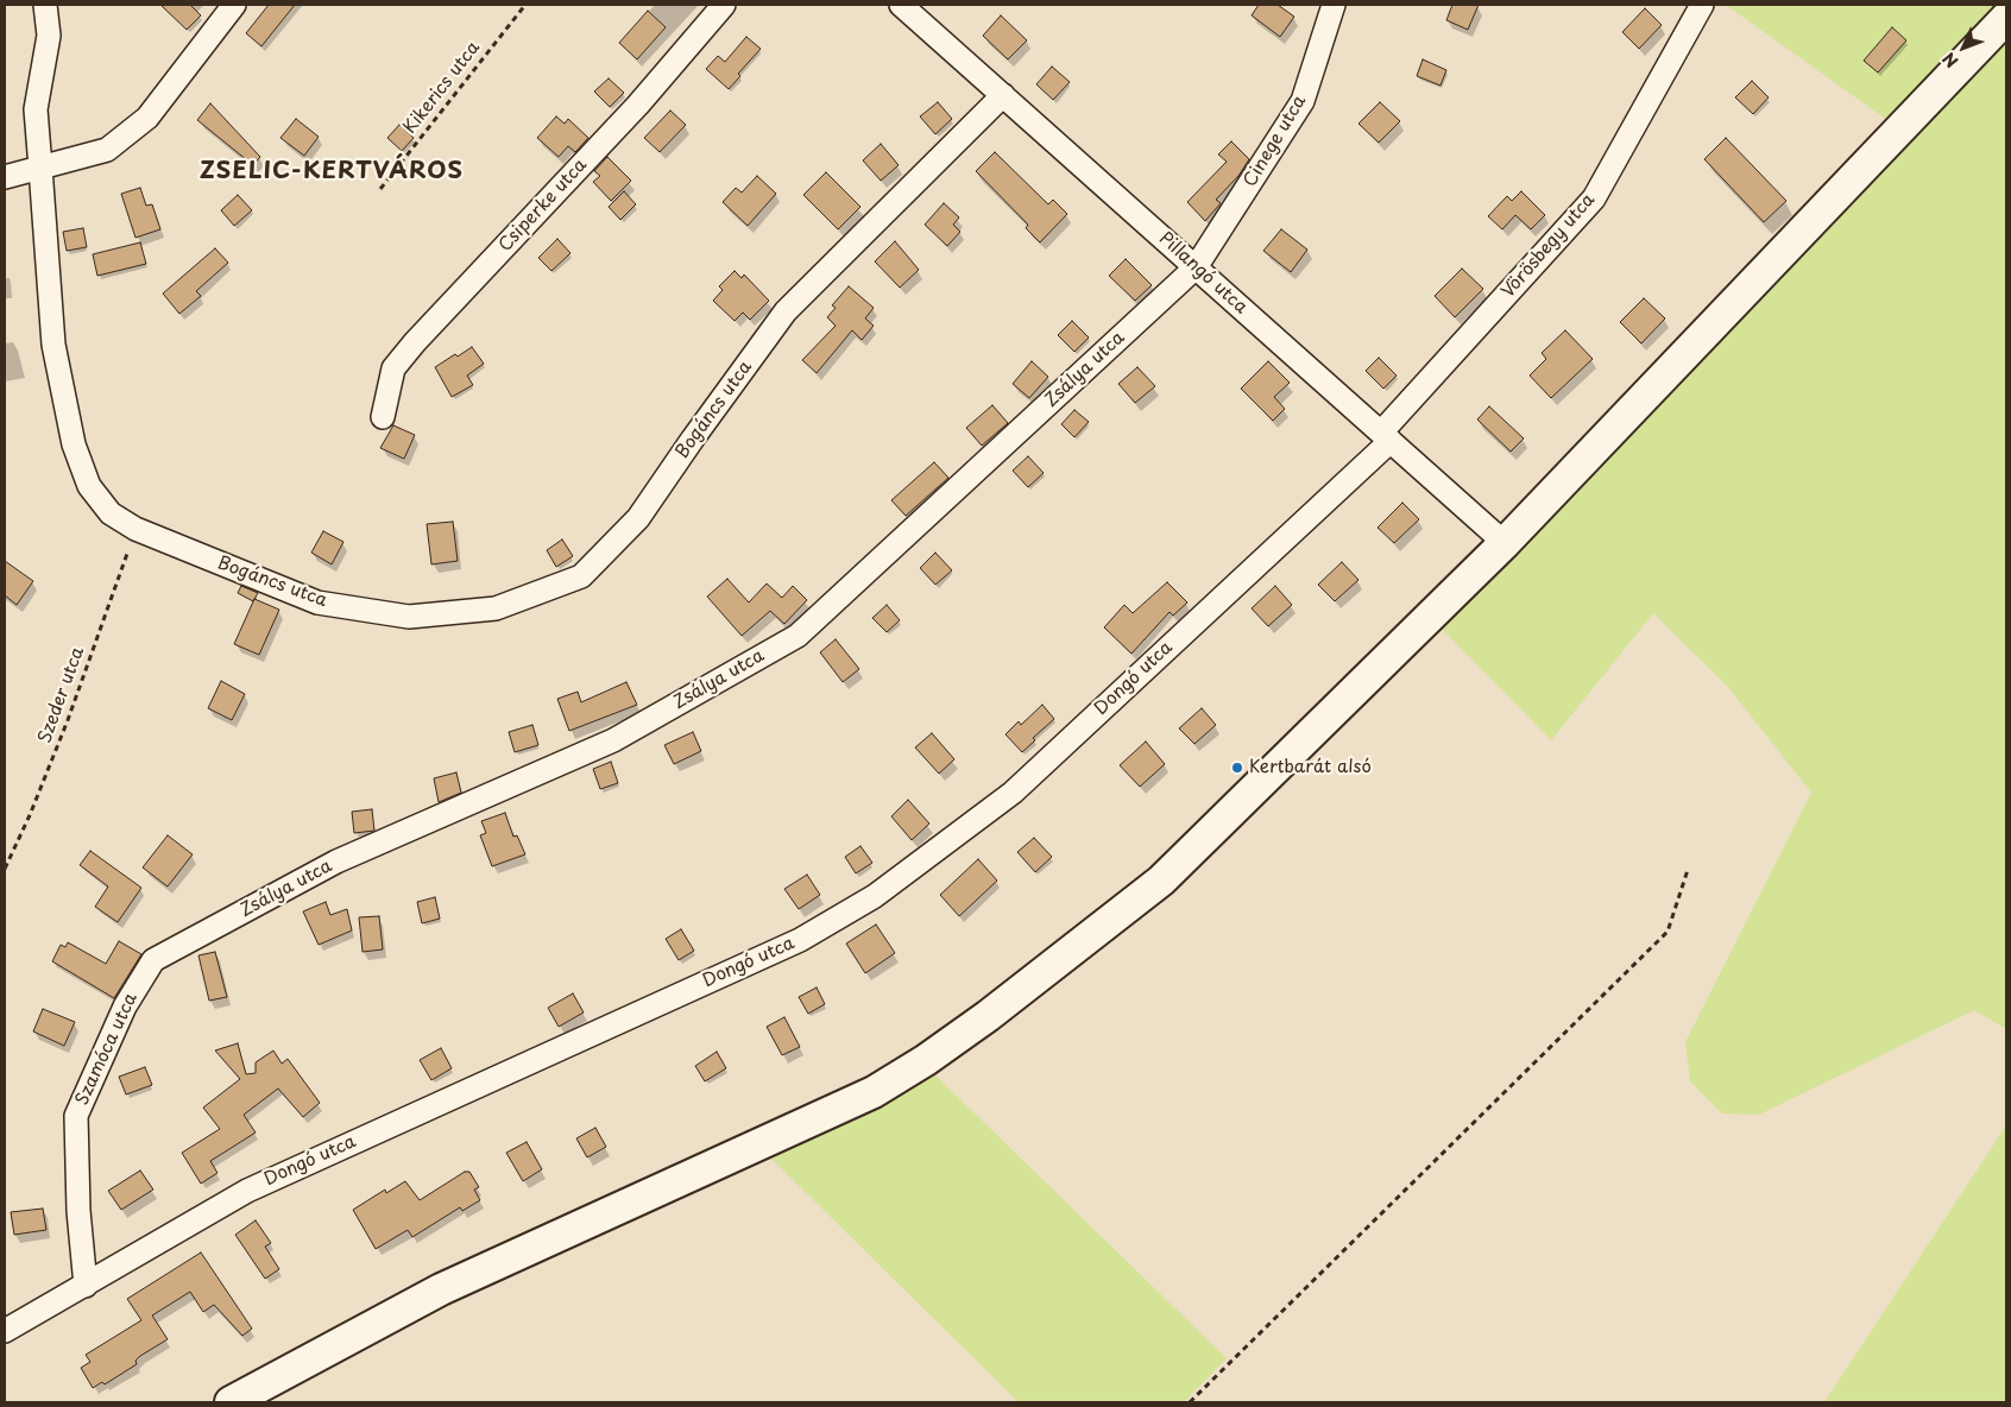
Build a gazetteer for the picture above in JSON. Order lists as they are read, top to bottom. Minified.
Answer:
{"streets":{"street":["Cinege utca","Csiperke utca","Vörösbegy utca","Pillangó utca","Zsálya utca","Bogáncs utca","Dongó utca","Szamóca utca"],"path":["Kikerics utca","Szeder utca"]},"crossings":[["Cinege utca","Pillangó utca"],["Cinege utca","Zsálya utca"],["Vörösbegy utca","Pillangó utca"],["Vörösbegy utca","Dongó utca"],["Pillangó utca","Zsálya utca"],["Pillangó utca","Bogáncs utca"],["Pillangó utca","Dongó utca"],["Zsálya utca","Szamóca utca"],["Bogáncs utca","Szeder utca"],["Dongó utca","Szamóca utca"]],"districts":["ZSELIC-KERTVÁROS"],"places":["Kertbarát alsó"],"north":"bottom left"}
